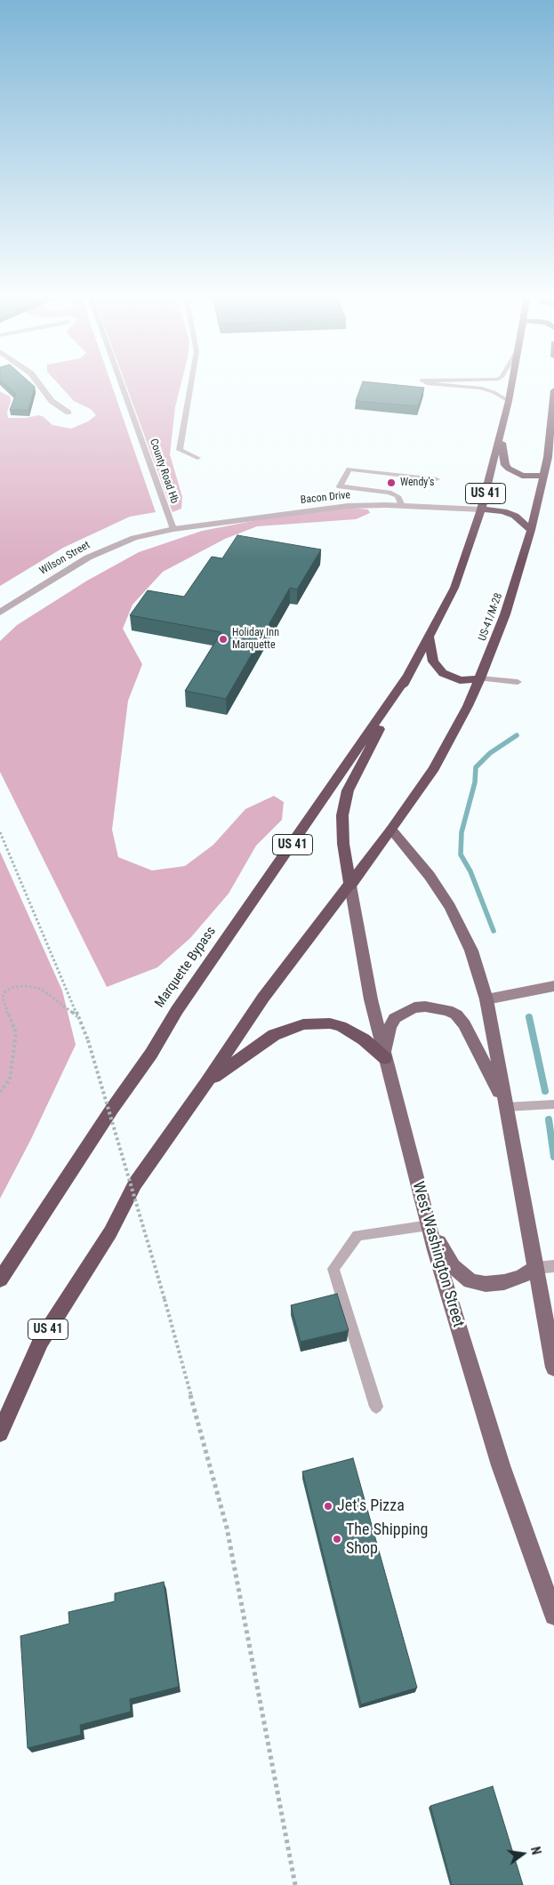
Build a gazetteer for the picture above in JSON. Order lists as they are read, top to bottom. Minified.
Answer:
{"streets":{"highway":["US 41","US-41/M-28","Marquette Bypass"],"main road":["West Washington Street"],"street":["Bacon Drive","Wilson Street"],"lane":["County Road Hb"]},"crossings":[["County Road Hb","Bacon Drive"],["County Road Hb","Wilson Street"],["US 41","Bacon Drive"],["US 41","US-41/M-28"],["US 41","Marquette Bypass"],["US 41","West Washington Street"],["Bacon Drive","Wilson Street"]],"places":["Wendy's","Holiday Inn Marquette","Jet's Pizza","The Shipping Shop"],"north":"right"}
